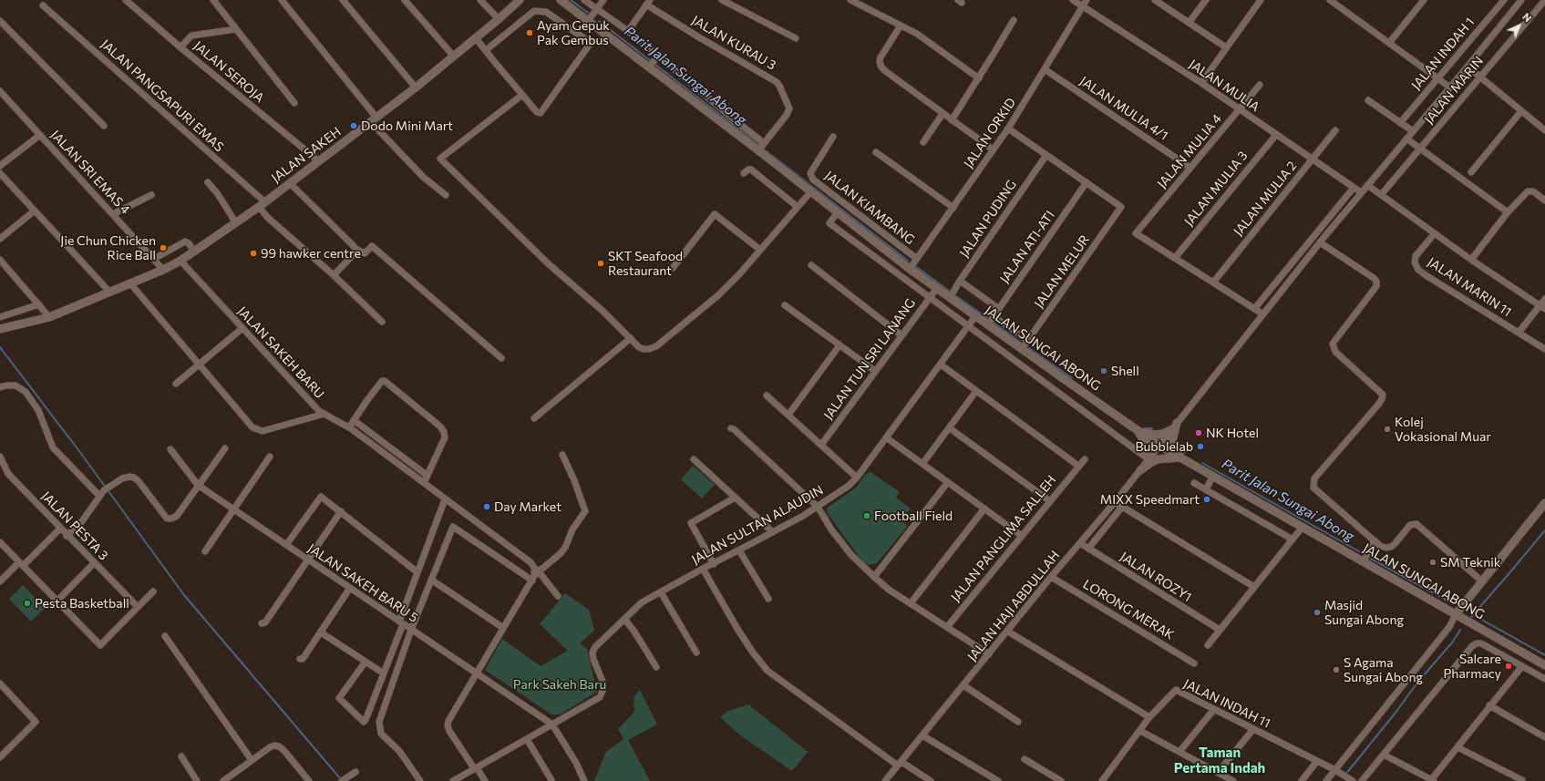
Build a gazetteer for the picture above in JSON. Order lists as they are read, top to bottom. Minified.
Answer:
{"streets":{"street":["JALAN KURAU 3","JALAN INDAH 1","JALAN SEROJA","JALAN MULIA","JALAN MARIN","JALAN PANGSAPURI EMAS","JALAN MULIA 4/1","JALAN ORKID","JALAN MULIA 4","JALAN SAKEH","JALAN SRI EMAS 4","JALAN MULIA 3","JALAN MULIA 2","JALAN KIAMBANG","JALAN PUDING","JALAN ATI-ATI","JALAN MELUR","JALAN MARIN 11","JALAN SUNGAI ABONG","JALAN SAKEH BARU","JALAN TUN SRI LANANG","JALAN SULTAN ALAUDIN","JALAN PESTA 3","JALAN PANGLIMA SALLEH","JALAN ROZY1","JALAN SAKEH BARU 5","JALAN HAJI ABDULLAH","LORONG MERAK","JALAN INDAH 11"]},"crossings":[["JALAN KURAU 3","JALAN SUNGAI ABONG"],["JALAN SEROJA","JALAN SAKEH"],["JALAN MULIA","JALAN ORKID"],["JALAN MULIA","JALAN MULIA 4"],["JALAN MULIA","JALAN MULIA 3"],["JALAN MULIA","JALAN MULIA 2"],["JALAN MULIA","JALAN HAJI ABDULLAH"],["JALAN PANGSAPURI EMAS","JALAN SAKEH"],["JALAN MULIA 4/1","JALAN ORKID"],["JALAN MULIA 4/1","JALAN MULIA 4"],["JALAN ORKID","JALAN KIAMBANG"],["JALAN ORKID","JALAN SUNGAI ABONG"],["JALAN MULIA 4","JALAN MULIA 3"],["JALAN SAKEH","JALAN SRI EMAS 4"],["JALAN SAKEH","JALAN SAKEH BARU"],["JALAN PUDING","JALAN SUNGAI ABONG"],["JALAN ATI-ATI","JALAN MELUR"],["JALAN ATI-ATI","JALAN SUNGAI ABONG"],["JALAN MELUR","JALAN SUNGAI ABONG"],["JALAN SUNGAI ABONG","JALAN TUN SRI LANANG"],["JALAN SUNGAI ABONG","JALAN SULTAN ALAUDIN"],["JALAN SUNGAI ABONG","JALAN HAJI ABDULLAH"],["JALAN SULTAN ALAUDIN","JALAN SAKEH BARU 5"],["JALAN ROZY1","JALAN HAJI ABDULLAH"],["JALAN HAJI ABDULLAH","LORONG MERAK"]],"districts":["Taman Pertama Indah"],"water":["Parit Jalan Sungai Abong"],"parks":["Park Sakeh Baru"],"places":["Ayam Gepuk Pak Gembus","Dodo Mini Mart","Jie Chun Chicken Rice Ball","99 hawker centre","SKT Seafood Restaurant","Shell","Kolej Vokasional Muar","NK Hotel","Bubblelab","MIXX Speedmart","Day Market","Football Field","SM Teknik","Pesta Basketball","Masjid Sungai Abong","Salcare Pharmacy","S Agama Sungai Abong"],"north":"top right"}
